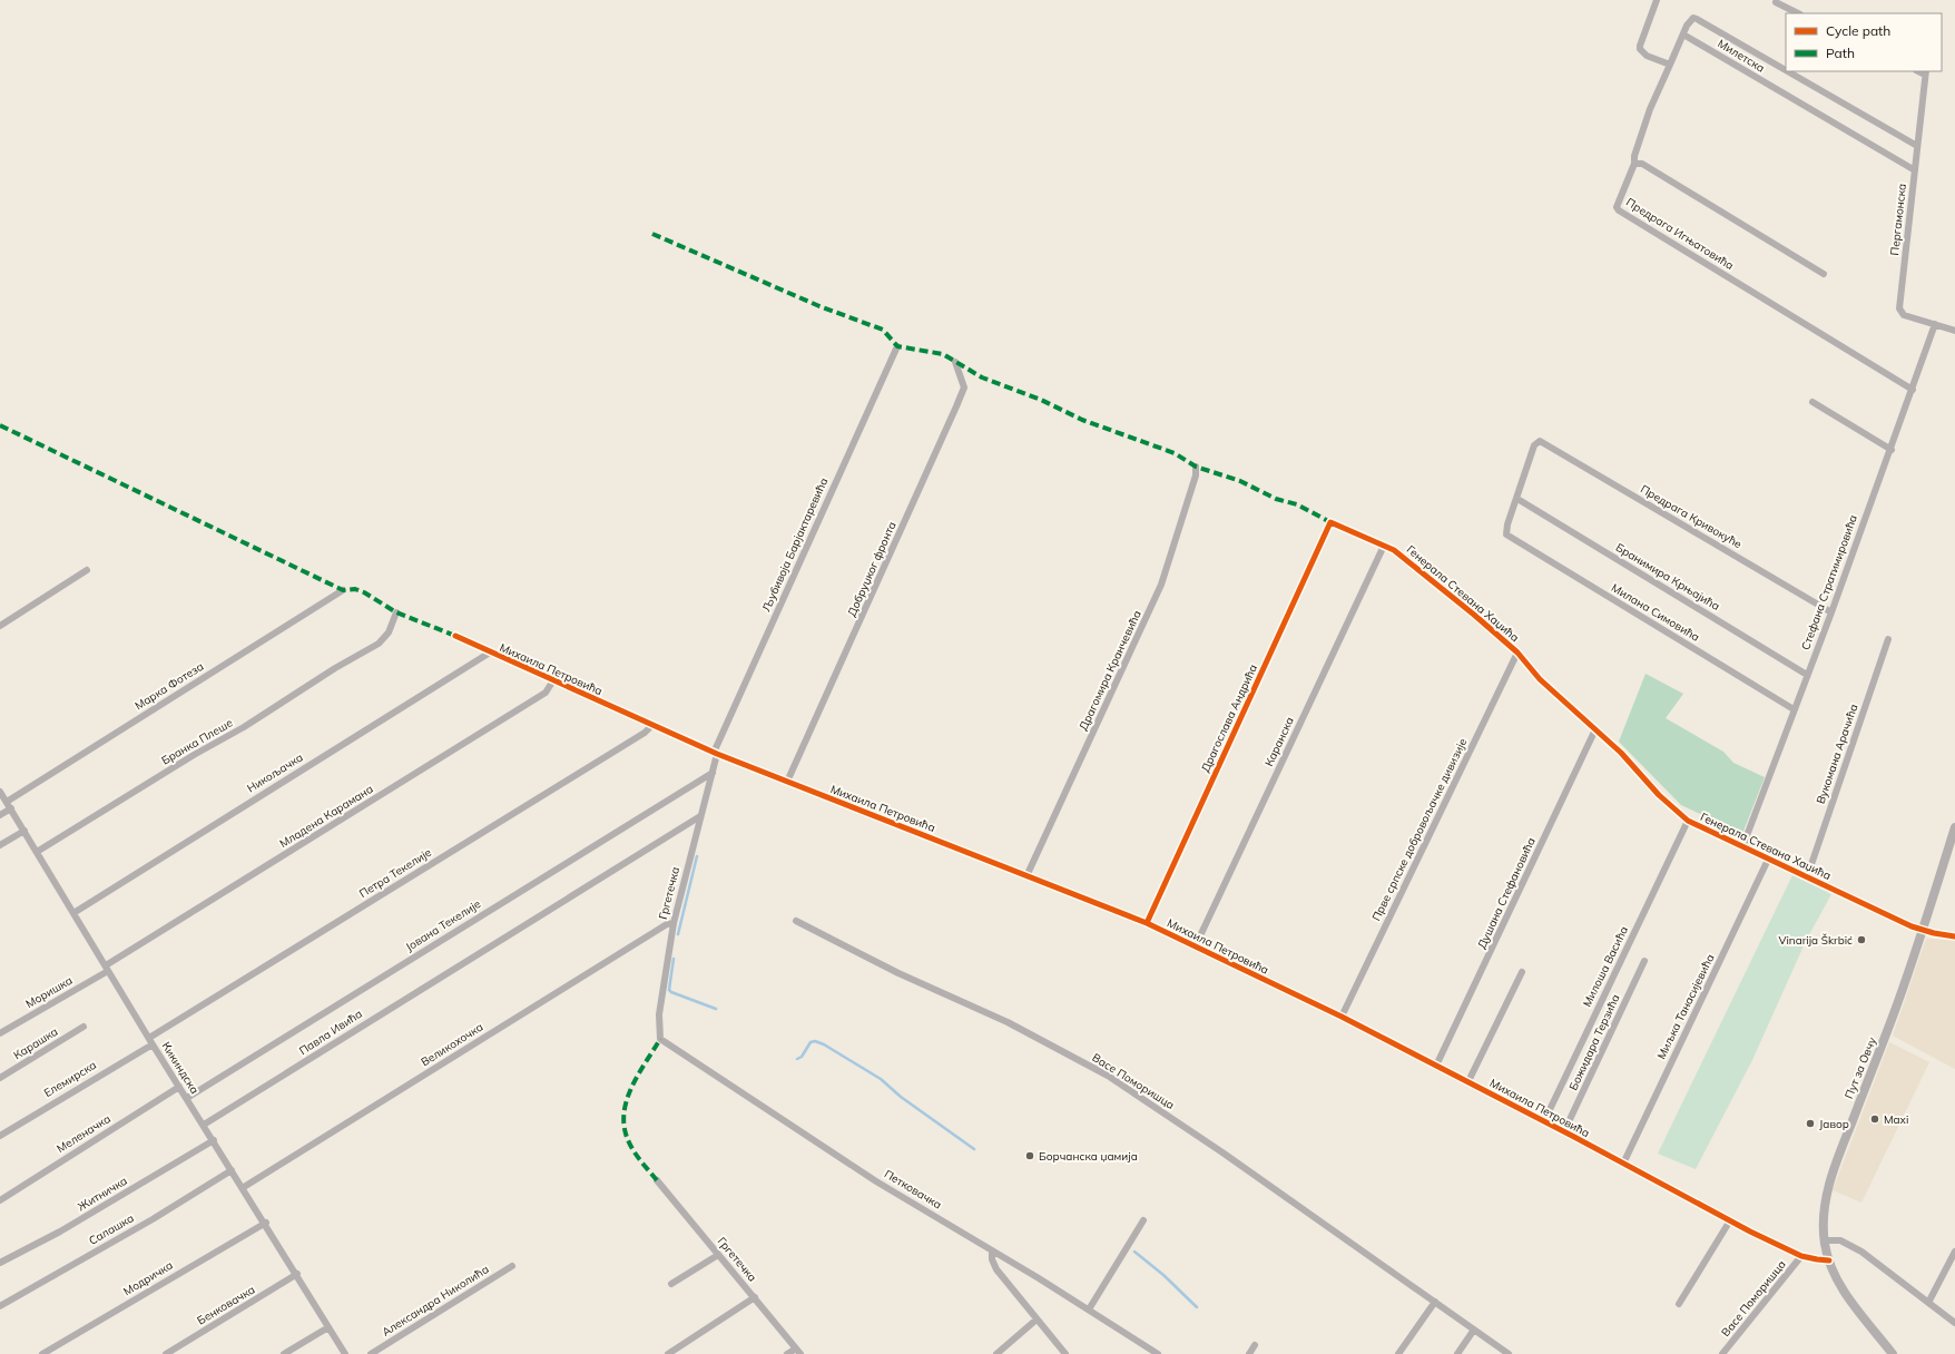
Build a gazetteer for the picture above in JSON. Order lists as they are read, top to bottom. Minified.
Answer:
{"streets":{"street":["Милетска","Пергамонска","Предрага Игњатовића","Предрага Кривокуће","Љубивоја Барјактаревића","Добруџког фронта","Бранимира Крњајића","Стефана Стратимировића","Генерала Стевана Хаџића","Милана Симовића","Михаила Петровића","Драгомира Кранчевића","Марка Фотеза","Драгослава Андрића","Бранка Плеше","Каранска","Вукомана Арачића","Никољачка","Младена Карамана","Прве српске добровољачке дивизије","Петра Текелије","Гргетечка","Душана Стефановића","Јована Текелије","Милоша Васића","Моришка","Миљка Танасијевића","Павла Ивића","Божидара Терзића","Карашка","Великохочка","Кикиндска","Пут за Овчу","Елемирска","Васе Поморишца","Меленачка","Петковачка","Житничка","Салашка","Модричка","Александра Николића","Бенковачка"]},"crossings":[["Милетска","Пергамонска"],["Пергамонска","Стефана Стратимировића"],["Предрага Игњатовића","Стефана Стратимировића"],["Предрага Кривокуће","Бранимира Крњајића"],["Предрага Кривокуће","Стефана Стратимировића"],["Предрага Кривокуће","Милана Симовића"],["Љубивоја Барјактаревића","Михаила Петровића"],["Љубивоја Барјактаревића","Гргетечка"],["Добруџког фронта","Михаила Петровића"],["Бранимира Крњајића","Стефана Стратимировића"],["Бранимира Крњајића","Милана Симовића"],["Стефана Стратимировића","Генерала Стевана Хаџића"],["Стефана Стратимировића","Милана Симовића"],["Генерала Стевана Хаџића","Драгослава Андрића"],["Генерала Стевана Хаџића","Каранска"],["Генерала Стевана Хаџића","Вукомана Арачића"],["Генерала Стевана Хаџића","Прве српске добровољачке дивизије"],["Генерала Стевана Хаџића","Душана Стефановића"],["Генерала Стевана Хаџића","Милоша Васића"],["Генерала Стевана Хаџића","Миљка Танасијевића"],["Генерала Стевана Хаџића","Пут за Овчу"],["Михаила Петровића","Драгомира Кранчевића"],["Михаила Петровића","Драгослава Андрића"],["Михаила Петровића","Каранска"],["Михаила Петровића","Никољачка"],["Михаила Петровића","Младена Карамана"],["Михаила Петровића","Прве српске добровољачке дивизије"],["Михаила Петровића","Петра Текелије"],["Михаила Петровића","Гргетечка"],["Михаила Петровића","Душана Стефановића"],["Михаила Петровића","Милоша Васића"],["Михаила Петровића","Миљка Танасијевића"],["Михаила Петровића","Божидара Терзића"],["Михаила Петровића","Пут за Овчу"],["Михаила Петровића","Васе Поморишца"],["Марка Фотеза","Кикиндска"],["Бранка Плеше","Кикиндска"],["Никољачка","Кикиндска"],["Младена Карамана","Моришка"],["Младена Карамана","Кикиндска"],["Петра Текелије","Кикиндска"],["Петра Текелије","Елемирска"],["Гргетечка","Јована Текелије"],["Гргетечка","Павла Ивића"],["Гргетечка","Великохочка"],["Гргетечка","Петковачка"],["Јована Текелије","Кикиндска"],["Моришка","Кикиндска"],["Павла Ивића","Кикиндска"],["Великохочка","Кикиндска"],["Кикиндска","Елемирска"],["Кикиндска","Меленачка"],["Кикиндска","Житничка"],["Кикиндска","Салашка"],["Кикиндска","Модричка"],["Кикиндска","Бенковачка"]],"places":["Vinarija Škrbić","Maxi","Јавор","Борчанска џамија"],"legend":["Cycle path","Path"]}
